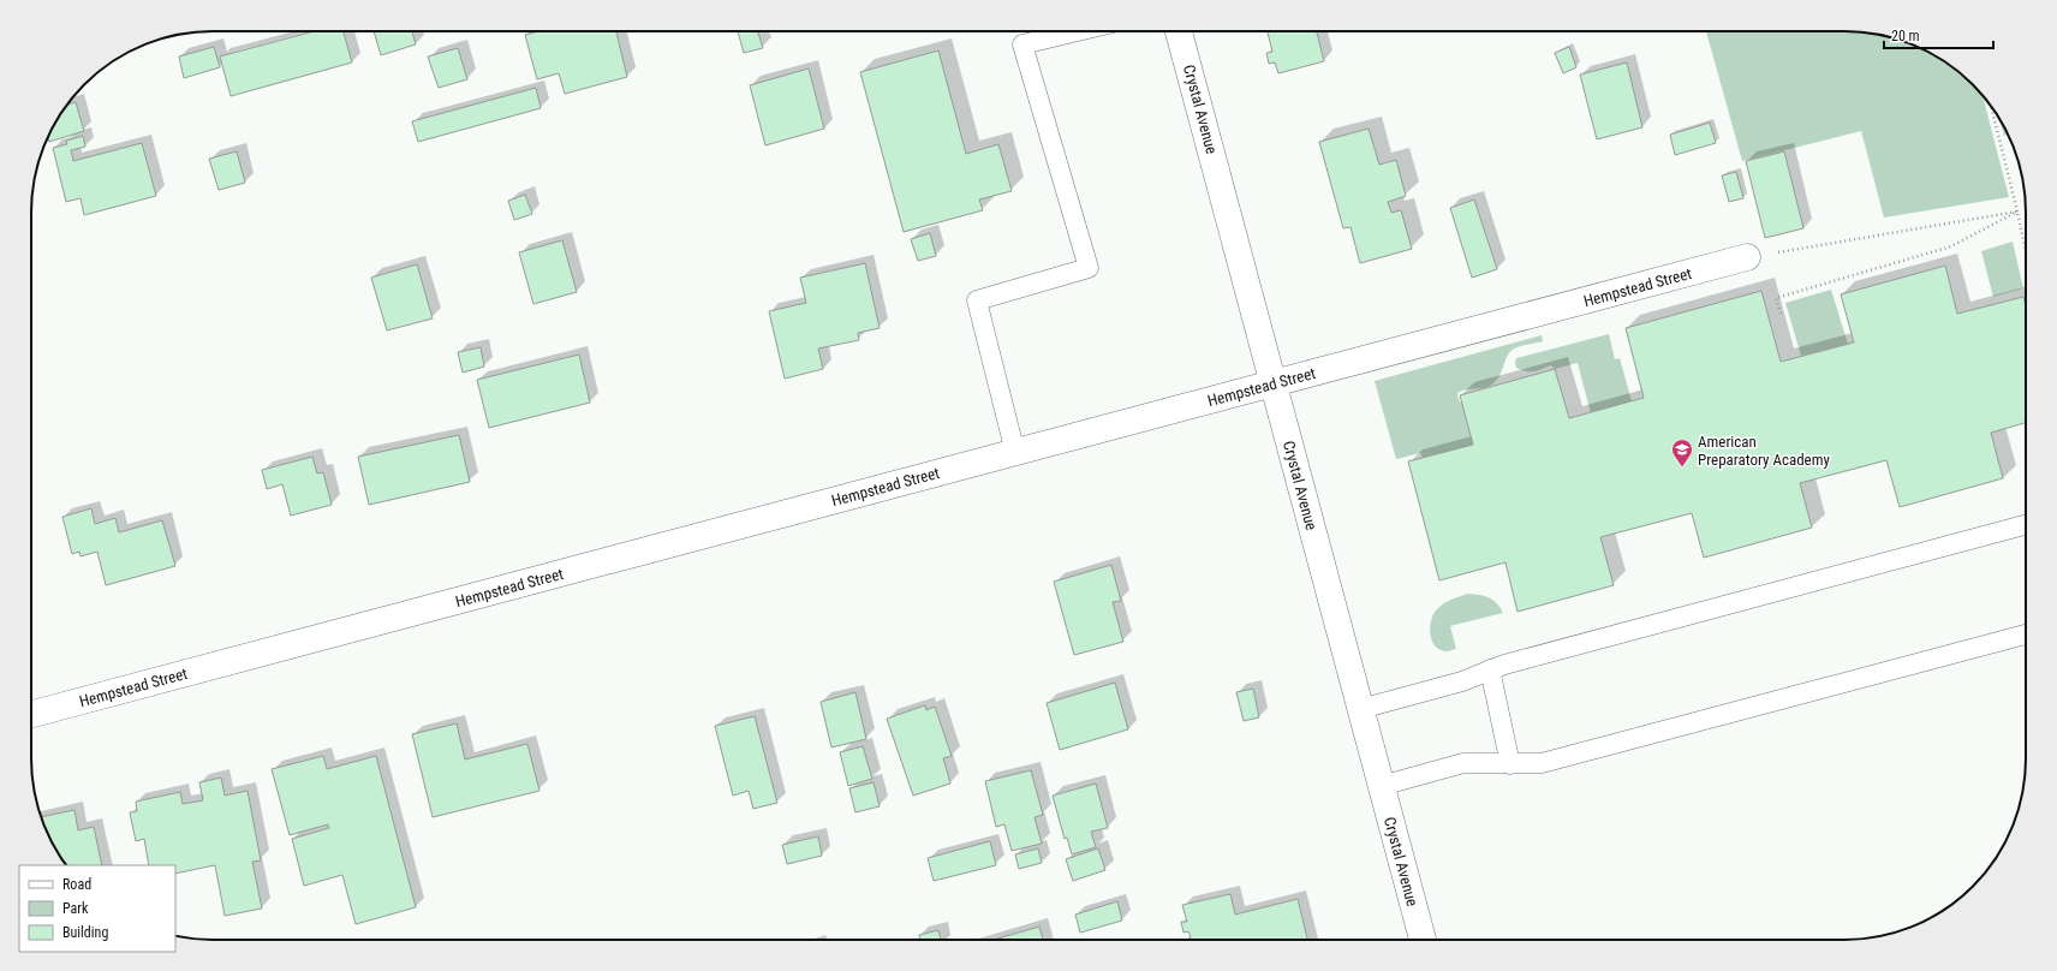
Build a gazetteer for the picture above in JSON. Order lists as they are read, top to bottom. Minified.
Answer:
{"streets":{"street":["Crystal Avenue","Hempstead Street"]},"crossings":[["Crystal Avenue","Hempstead Street"]],"places":{"school or university":["American Preparatory Academy"]},"legend":["Road","Park","Building"],"scale_bar":"20 m"}
